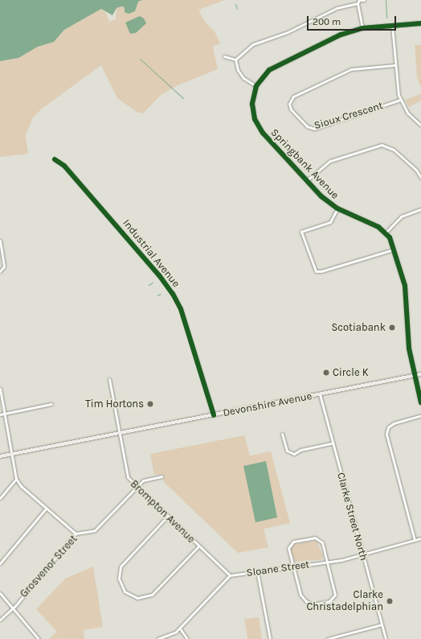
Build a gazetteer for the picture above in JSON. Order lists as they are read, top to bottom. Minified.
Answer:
{"streets":{"main road":["Springbank Avenue","Devonshire Avenue"],"street":["Sioux Crescent","Industrial Avenue","Brompton Avenue","Clarke Street North","Grosvenor Street","Sloane Street"]},"crossings":[["Industrial Avenue","Devonshire Avenue"],["Devonshire Avenue","Brompton Avenue"],["Devonshire Avenue","Clarke Street North"],["Brompton Avenue","Grosvenor Street"],["Brompton Avenue","Sloane Street"],["Clarke Street North","Sloane Street"]],"places":["Scotiabank","Circle K","Tim Hortons","Clarke Christadelphian"],"scale_bar":"200 m"}
